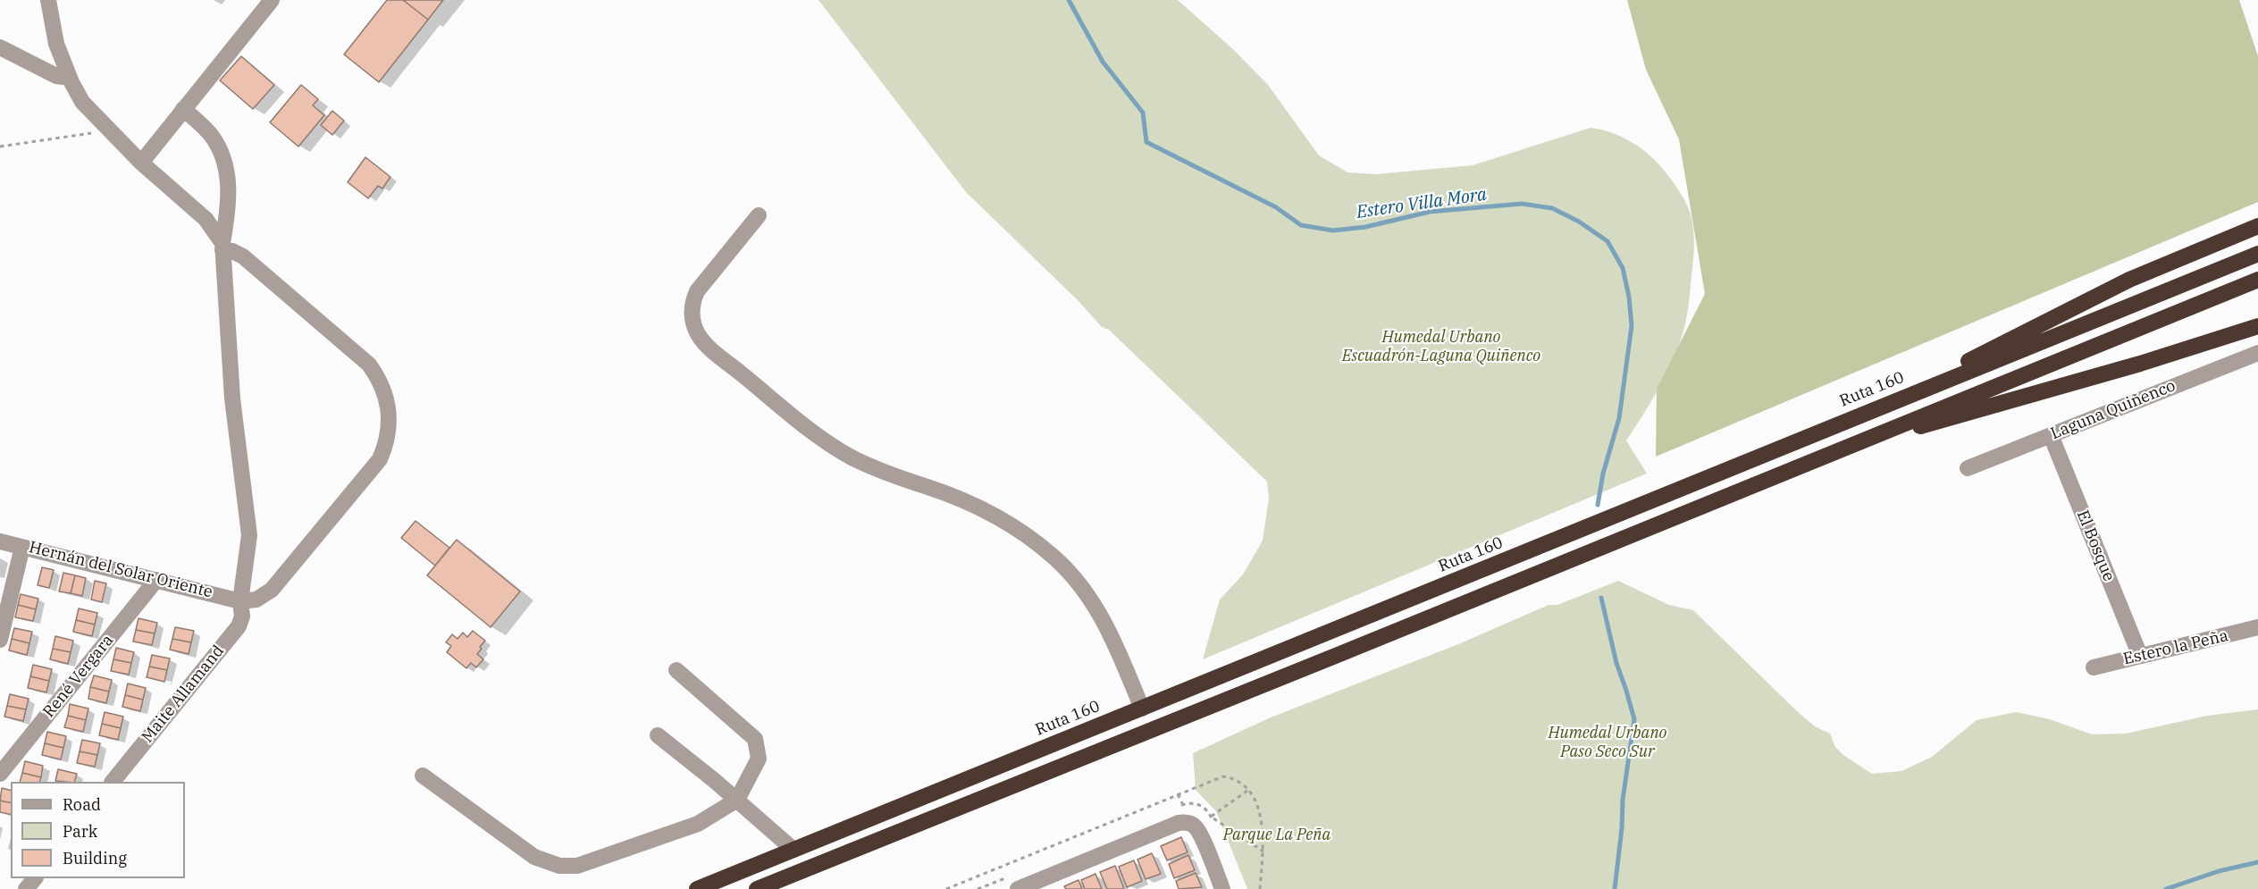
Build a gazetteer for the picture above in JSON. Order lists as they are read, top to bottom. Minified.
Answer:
{"streets":{"highway":["Ruta 160"],"street":["Laguna Quiñenco","El Bosque","Hernán del Solar Oriente","Estero la Peña","René Vergara","Maite Allamand"]},"crossings":[["Laguna Quiñenco","El Bosque"],["El Bosque","Estero la Peña"],["Hernán del Solar Oriente","René Vergara"],["Hernán del Solar Oriente","Maite Allamand"]],"water":["Estero Villa Mora"],"parks":["Humedal Urbano Escuadrón-Laguna Quiñenco","Humedal Urbano Paso Seco Sur","Parque La Peña"],"legend":["Road","Park","Building"]}
